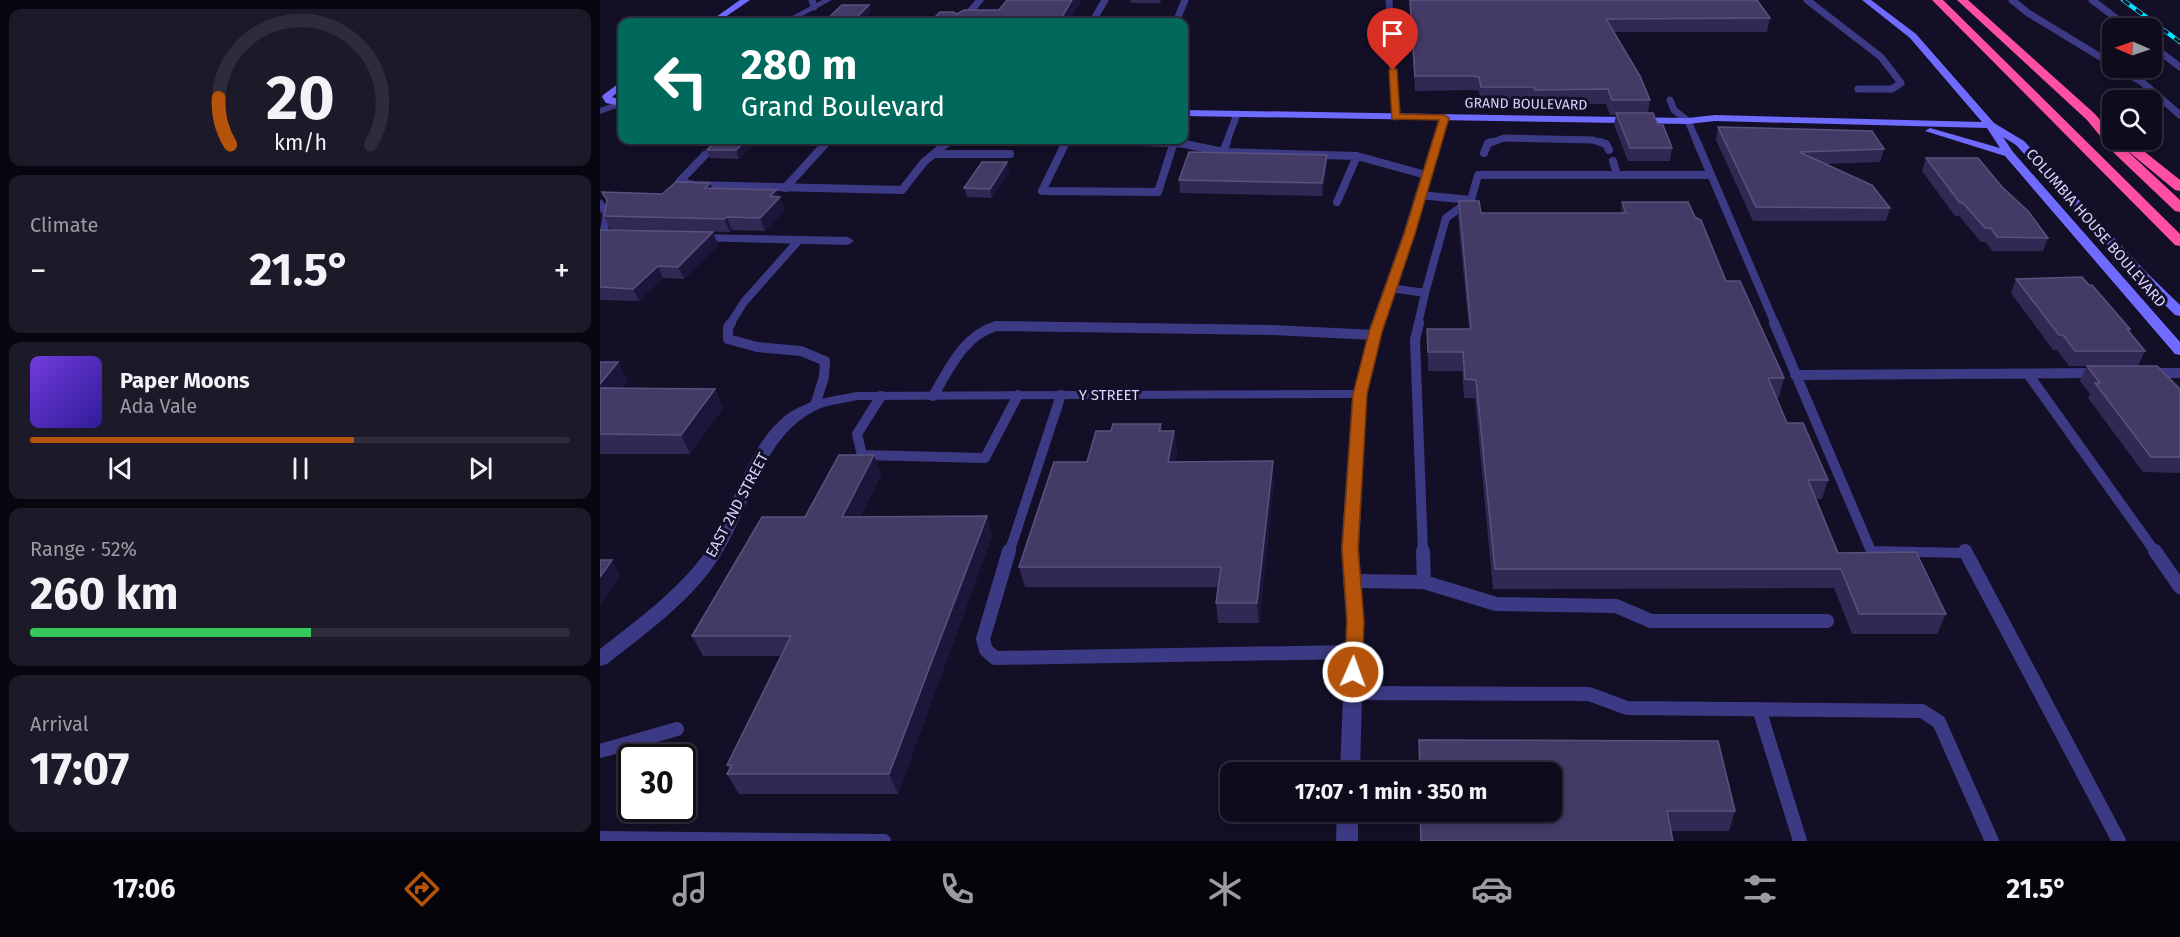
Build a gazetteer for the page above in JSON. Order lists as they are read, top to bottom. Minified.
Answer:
{"streets":{"main road":["GRAND BOULEVARD","COLUMBIA HOUSE BOULEVARD"],"street":["Y STREET","EAST 2ND STREET"]},"crossings":[["GRAND BOULEVARD","COLUMBIA HOUSE BOULEVARD"],["Y STREET","EAST 2ND STREET"]],"north":"left","page":{"turn":["280 m","Grand Boulevard"],"tile":["Climate",["Range · 52%","260 km"],["Arrival","17:07"]],"heat":["−","21.5°","+"],"song":["Paper Moons","Ada Vale"],"limit":"30","trip":"17:07 · 1 min · 350 m","tabs":["17:06","21.5°"],"gauge":["20","km/h"]}}
